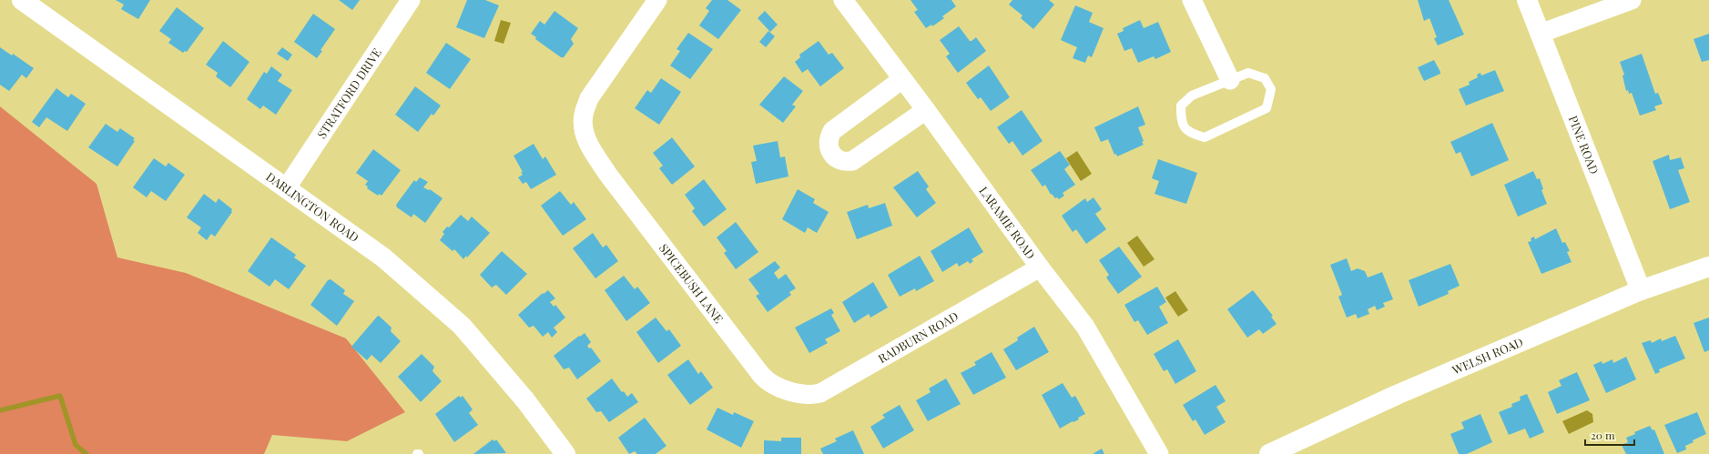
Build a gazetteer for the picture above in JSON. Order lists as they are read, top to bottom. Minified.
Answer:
{"streets":{"street":["STRATFORD DRIVE","PINE ROAD","DARLINGTON ROAD","LARAMIE ROAD","SPICEBUSH LANE","RADBURN ROAD","WELSH ROAD"]},"crossings":[["STRATFORD DRIVE","DARLINGTON ROAD"],["PINE ROAD","WELSH ROAD"],["LARAMIE ROAD","RADBURN ROAD"],["SPICEBUSH LANE","RADBURN ROAD"]],"scale_bar":"20 m"}
